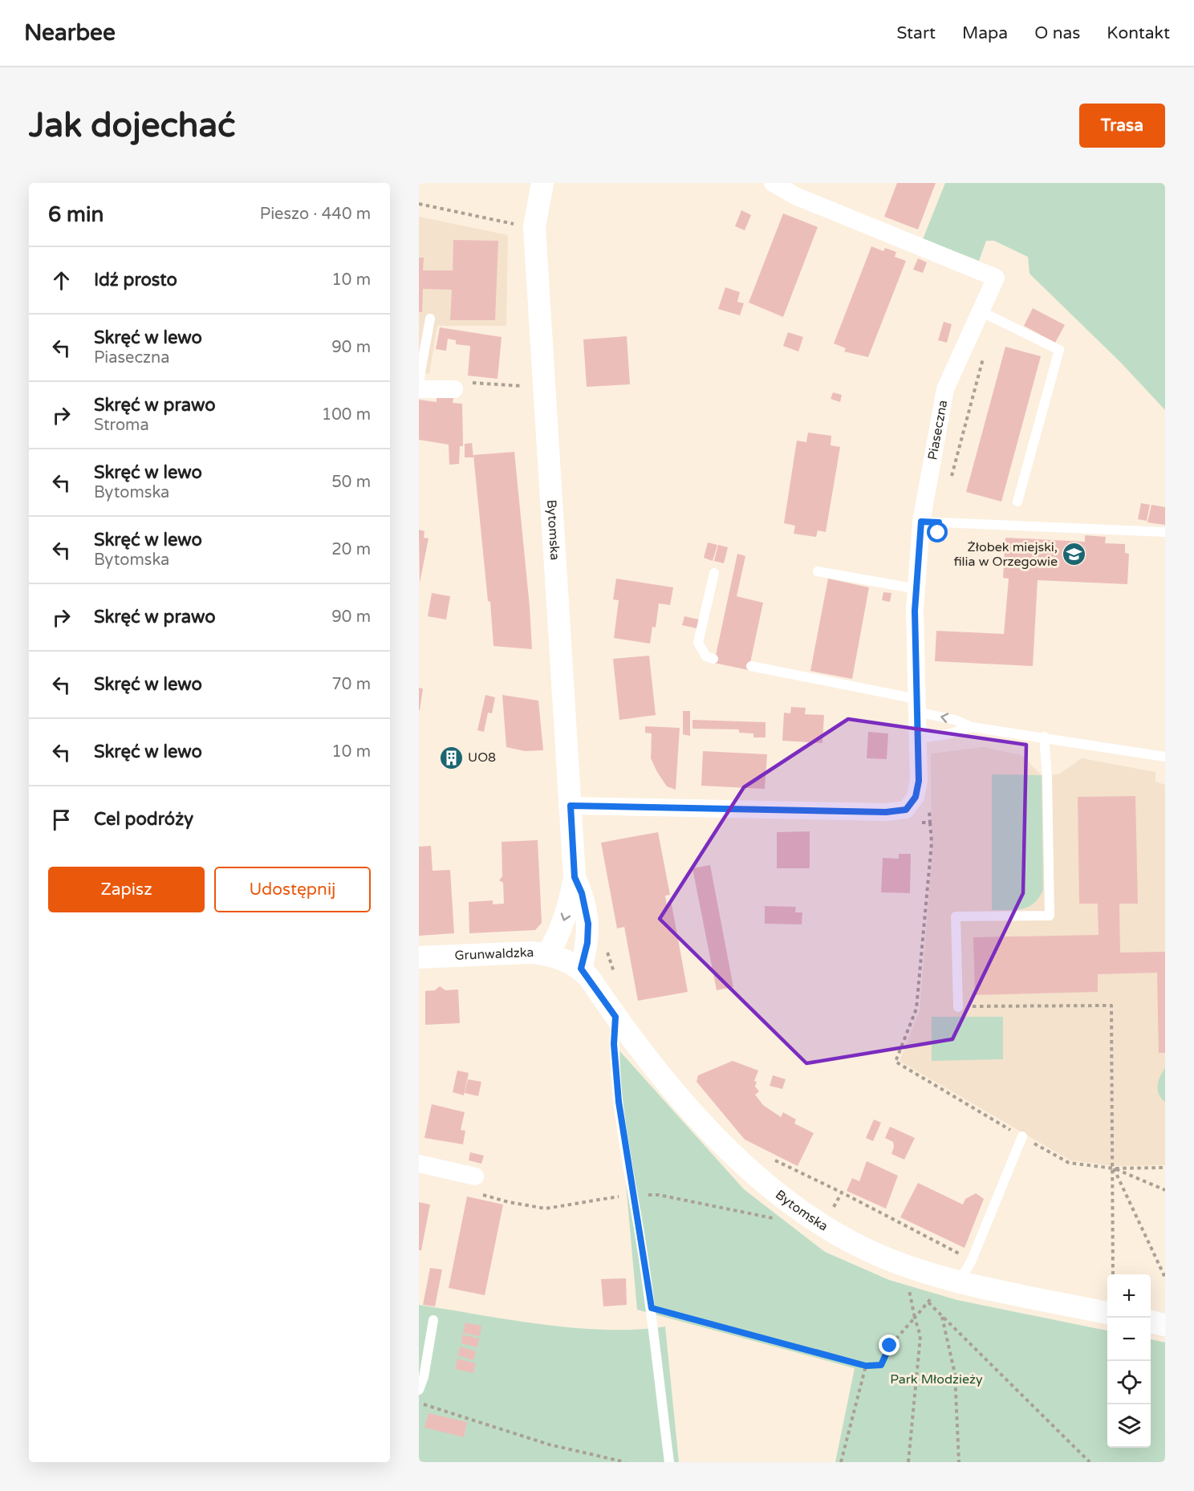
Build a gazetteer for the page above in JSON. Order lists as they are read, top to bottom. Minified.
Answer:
{"streets":{"street":["Piaseczna","Bytomska","Grunwaldzka"]},"crossings":[["Piaseczna","Bytomska"],["Bytomska","Grunwaldzka"]],"parks":["Park Młodzieży"],"places":{"school or university":["Żłobek miejski, filia w Orzegowie"],"building":["UO8"]},"page":{"header":"Nearbee","nav":["Start","Mapa","O nas","Kontakt"],"buttons":["Trasa",["Zapisz","Udostępnij"]],"title":"Jak dojechać","heading":["6 min","Pieszo · 440 m"],"list":[["Idź prosto","10 m"],["Skręć w lewo","Piaseczna","90 m"],["Skręć w prawo","Stroma","100 m"],["Skręć w lewo","Bytomska","50 m"],["Skręć w lewo","Bytomska","20 m"],["Skręć w prawo","90 m"],["Skręć w lewo","70 m"],["Skręć w lewo","10 m"],"Cel podróży"],"map_buttons":["+","−"]}}
